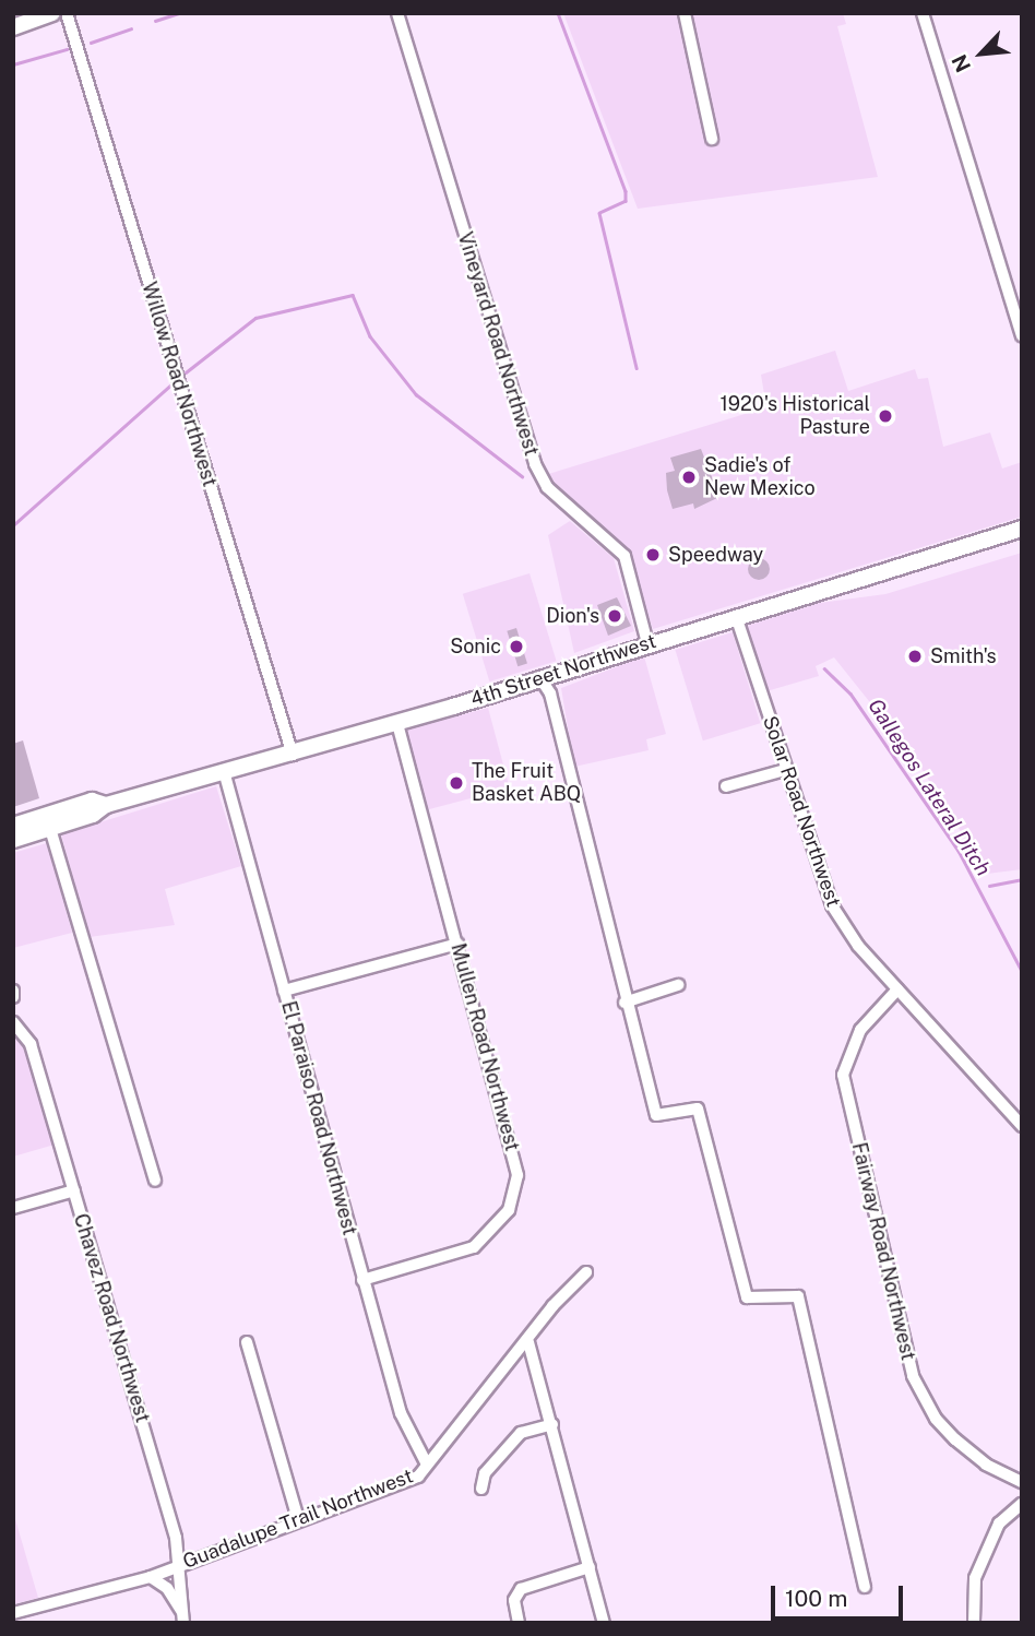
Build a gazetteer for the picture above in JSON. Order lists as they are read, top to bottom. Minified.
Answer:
{"streets":{"main road":["4th Street Northwest"],"street":["Vineyard Road Northwest","Willow Road Northwest","Solar Road Northwest","Mullen Road Northwest","El Paraiso Road Northwest","Fairway Road Northwest","Chavez Road Northwest","Guadalupe Trail Northwest"]},"crossings":[["Vineyard Road Northwest","4th Street Northwest"],["4th Street Northwest","Solar Road Northwest"],["4th Street Northwest","Mullen Road Northwest"],["Solar Road Northwest","Fairway Road Northwest"],["Mullen Road Northwest","El Paraiso Road Northwest"],["El Paraiso Road Northwest","Guadalupe Trail Northwest"],["Chavez Road Northwest","Guadalupe Trail Northwest"]],"water":["Gallegos Lateral Ditch"],"places":["1920's Historical Pasture","Sadie's of New Mexico","Speedway","Dion's","Sonic","Smith's","The Fruit Basket ABQ"],"scale_bar":"100 m","north":"bottom left"}
